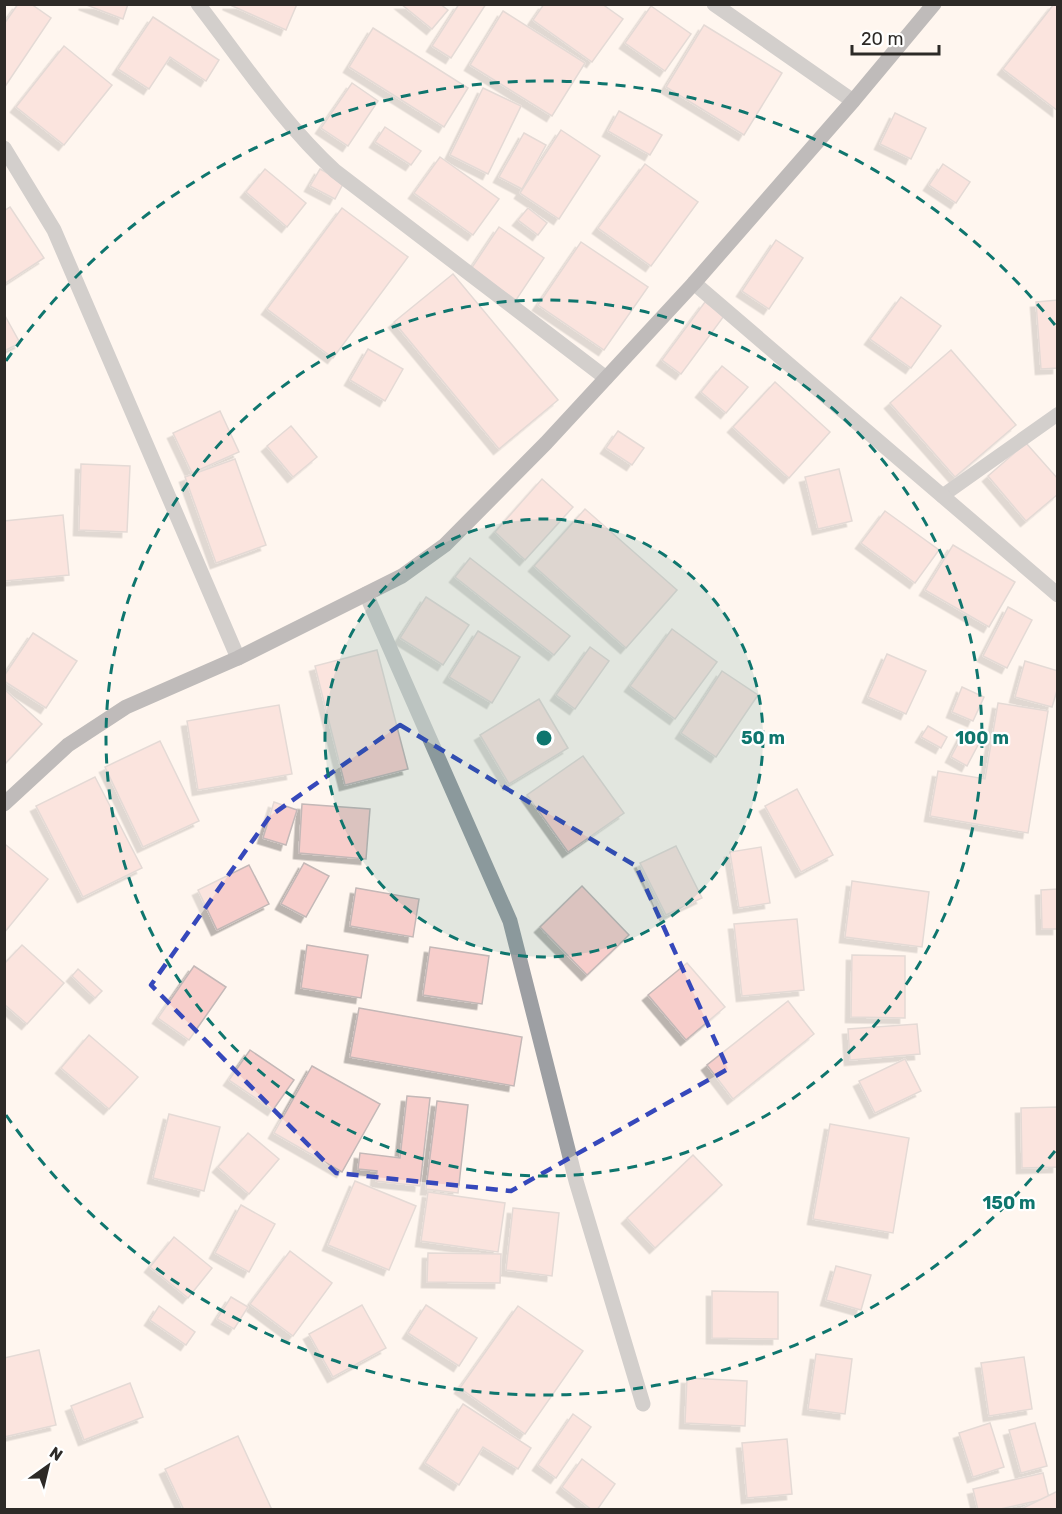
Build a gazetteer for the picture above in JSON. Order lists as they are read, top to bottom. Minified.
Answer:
{"scale_bar":"20 m","north":"top right","rings":["50 m","100 m","150 m"]}
